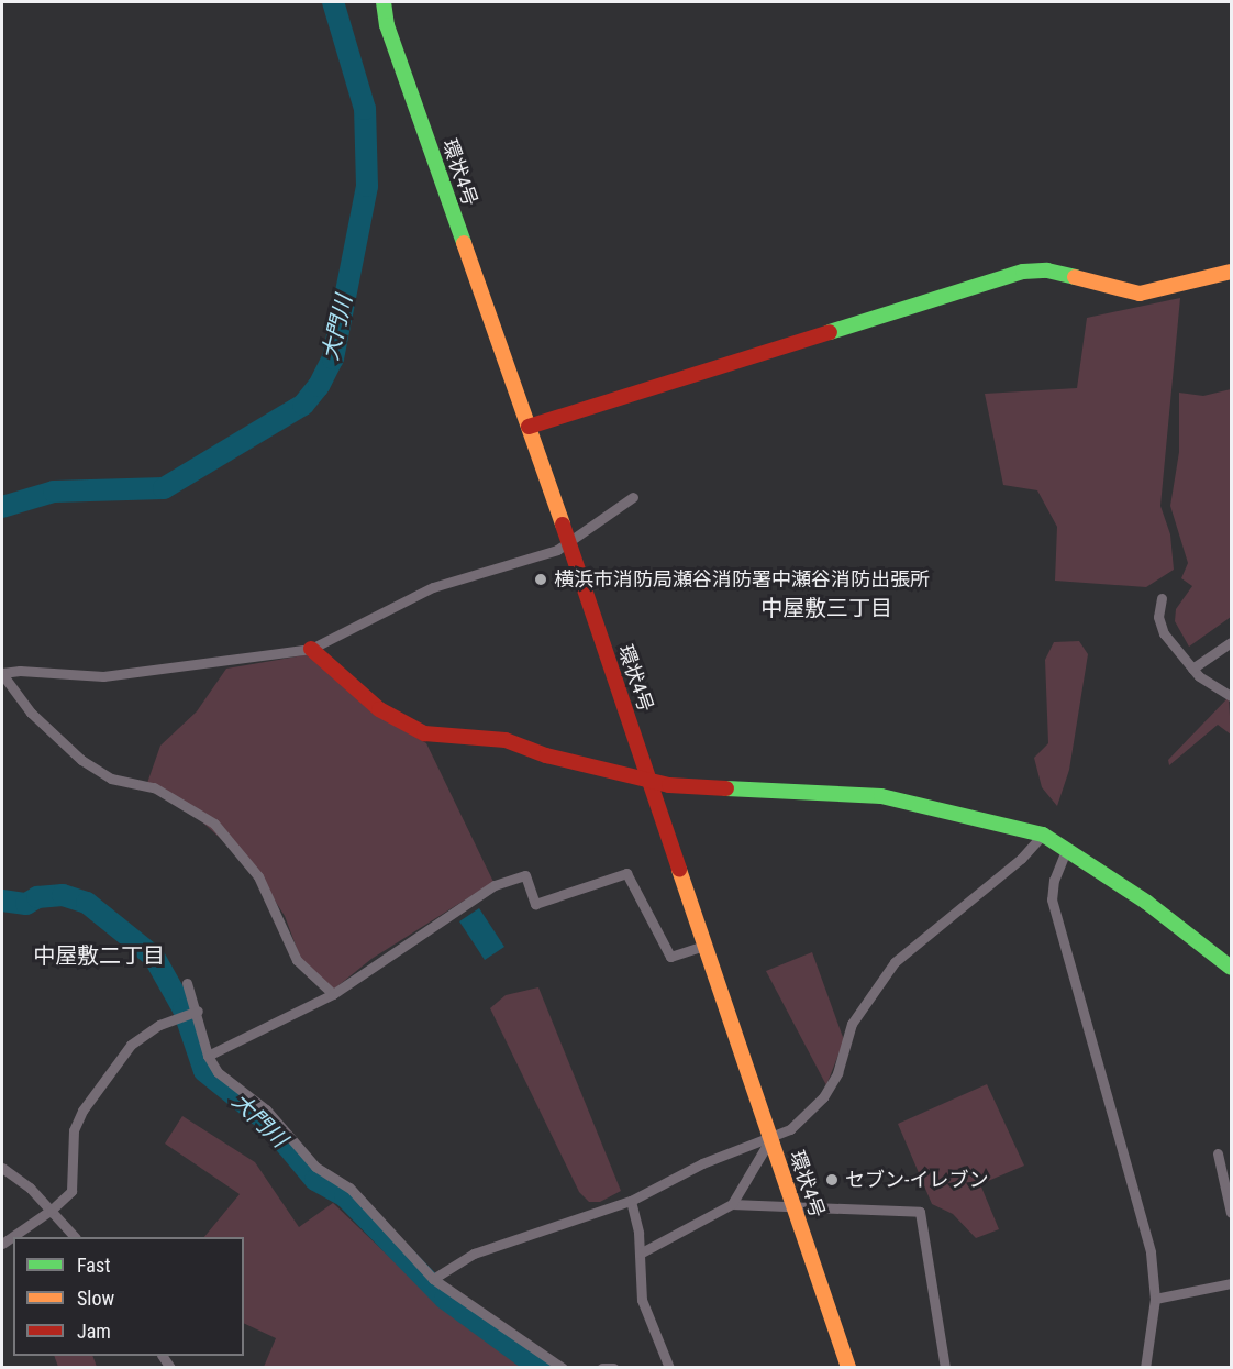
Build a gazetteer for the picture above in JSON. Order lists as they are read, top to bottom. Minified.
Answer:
{"streets":{"street":["環状4号"]},"districts":["中屋敷三丁目","中屋敷二丁目"],"water":["大門川"],"places":["横浜市消防局瀬谷消防署中瀬谷消防出張所","セブン-イレブン"],"legend":["Fast","Slow","Jam"]}
